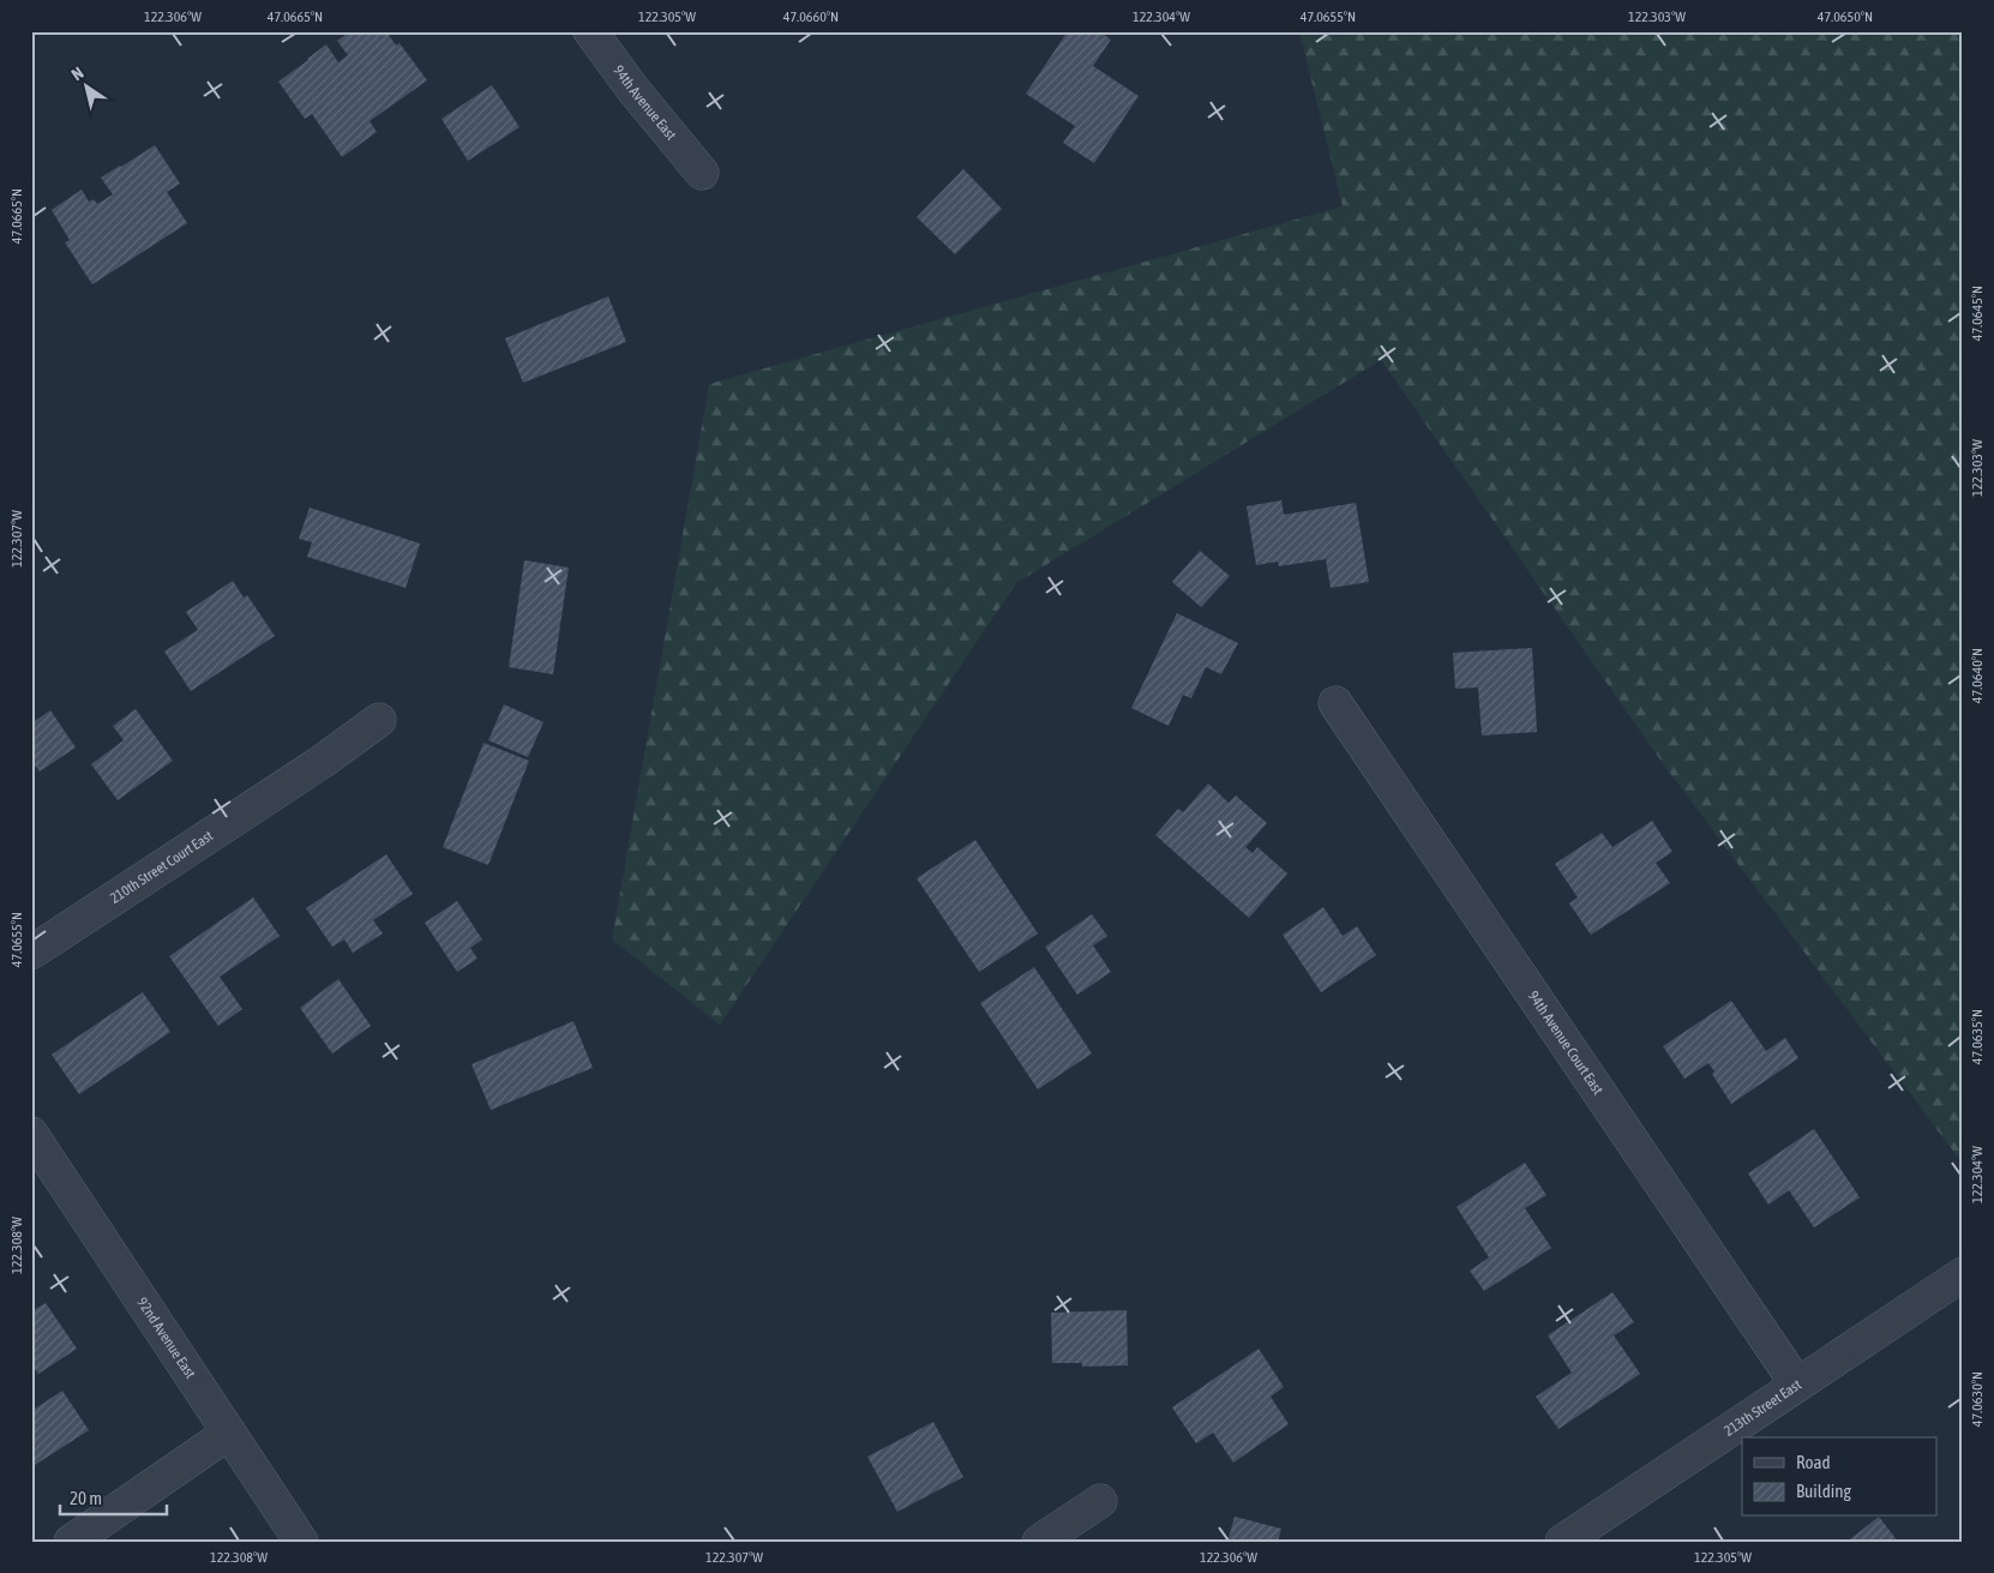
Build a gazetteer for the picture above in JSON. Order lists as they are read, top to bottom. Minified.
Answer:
{"streets":{"street":["94th Avenue East","210th Street Court East","94th Avenue Court East","92nd Avenue East","213th Street East"]},"crossings":[["94th Avenue Court East","213th Street East"]],"legend":["Road","Building"],"scale_bar":"20 m","north":"top left","coordinates":["122.306°W","47.0665°N","122.305°W","47.0660°N","122.304°W","47.0655°N","122.303°W","47.0650°N","47.0645°N","122.307°W","47.0640°N","47.0635°N","122.308°W","47.0630°N"]}
